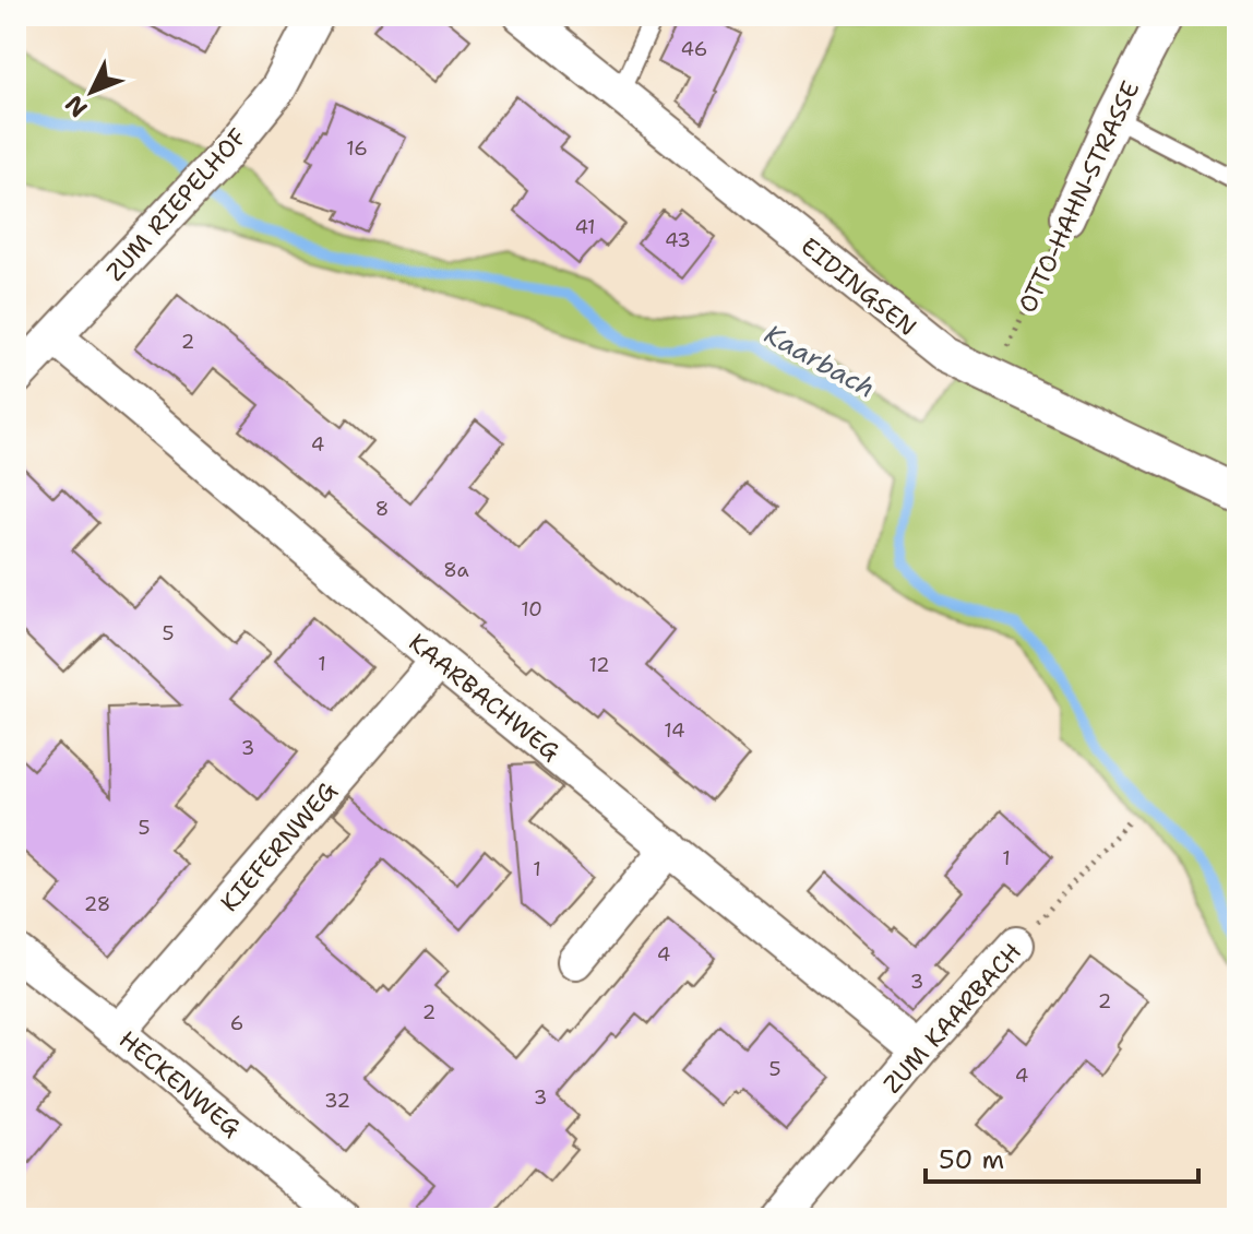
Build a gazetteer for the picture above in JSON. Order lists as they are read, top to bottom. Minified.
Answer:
{"streets":{"street":["OTTO-HAHN-STRASSE","ZUM RIEPELHOF","EIDINGSEN","KAARBACHWEG","KIEFERNWEG","ZUM KAARBACH","HECKENWEG"]},"crossings":[["OTTO-HAHN-STRASSE","EIDINGSEN"],["ZUM RIEPELHOF","KAARBACHWEG"],["KAARBACHWEG","KIEFERNWEG"],["KAARBACHWEG","ZUM KAARBACH"],["KIEFERNWEG","HECKENWEG"]],"water":["Kaarbach"],"house_numbers":["46","16","41","43","2","4","8","8a","10","5","1","12","14","3","5","1","1","28","4","3","2","2","6","5","4","3","32"],"scale_bar":"50 m","north":"bottom left"}
